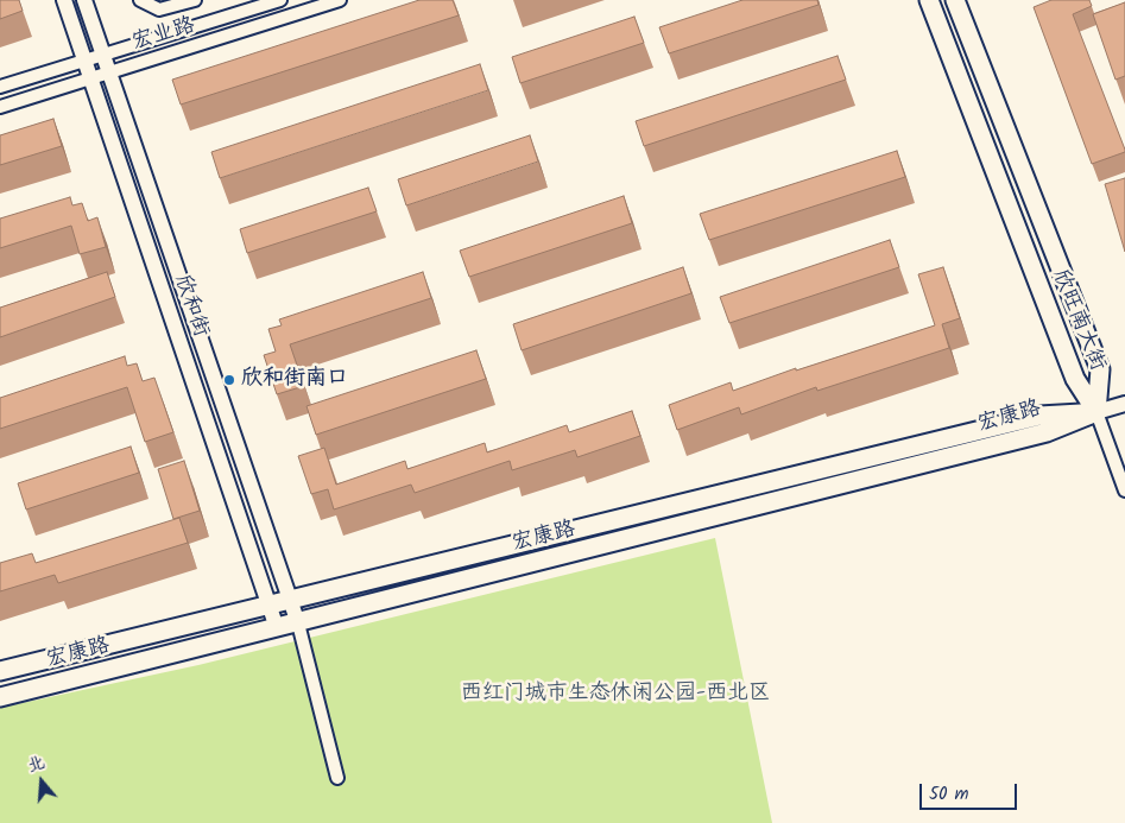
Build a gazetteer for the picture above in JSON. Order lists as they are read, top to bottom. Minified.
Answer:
{"streets":{"main road":["欣旺南大街","宏康路"],"street":["宏业路","欣和街"]},"crossings":[["宏业路","欣和街"],["欣和街","宏康路"],["欣旺南大街","宏康路"]],"parks":["西红门城市生态休闲公园-西北区"],"places":["欣和街南口"],"scale_bar":"50 m","north":"top"}
